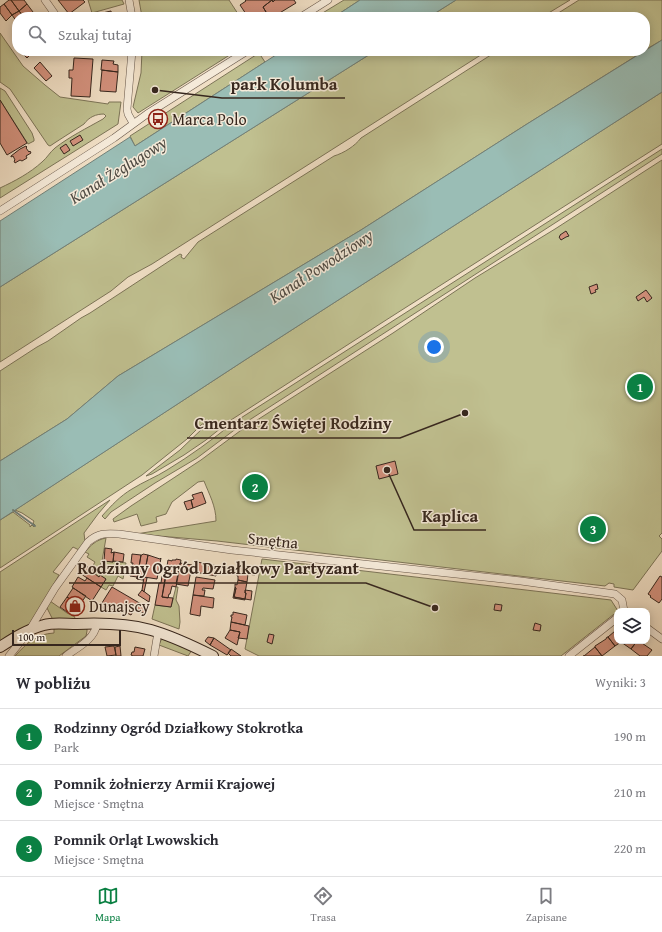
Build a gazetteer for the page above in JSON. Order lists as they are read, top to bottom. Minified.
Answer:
{"streets":{"street":["Smętna"]},"water":["Kanał Żeglugowy","Kanał Powodziowy"],"places":{"other":["park Kolumba","Cmentarz Świętej Rodziny","Kaplica","Rodzinny Ogród Działkowy Partyzant"],"bus stop":["Marca Polo"],"shop":["Dunajscy"]},"scale_bar":"100 m","page":{"search":"Szukaj tutaj","pins":["1","2","3"],"scale":"100 m","heading":["W pobliżu","Wyniki: 3"],"list":[{"mark":"1","name":"Rodzinny Ogród Działkowy Stokrotka","note":"Park","value":"190 m"},{"mark":"2","name":"Pomnik żołnierzy Armii Krajowej","note":"Miejsce · Smętna","value":"210 m"},{"mark":"3","name":"Pomnik Orląt Lwowskich","note":"Miejsce · Smętna","value":"220 m"}],"nav":["Mapa","Trasa","Zapisane"]}}
